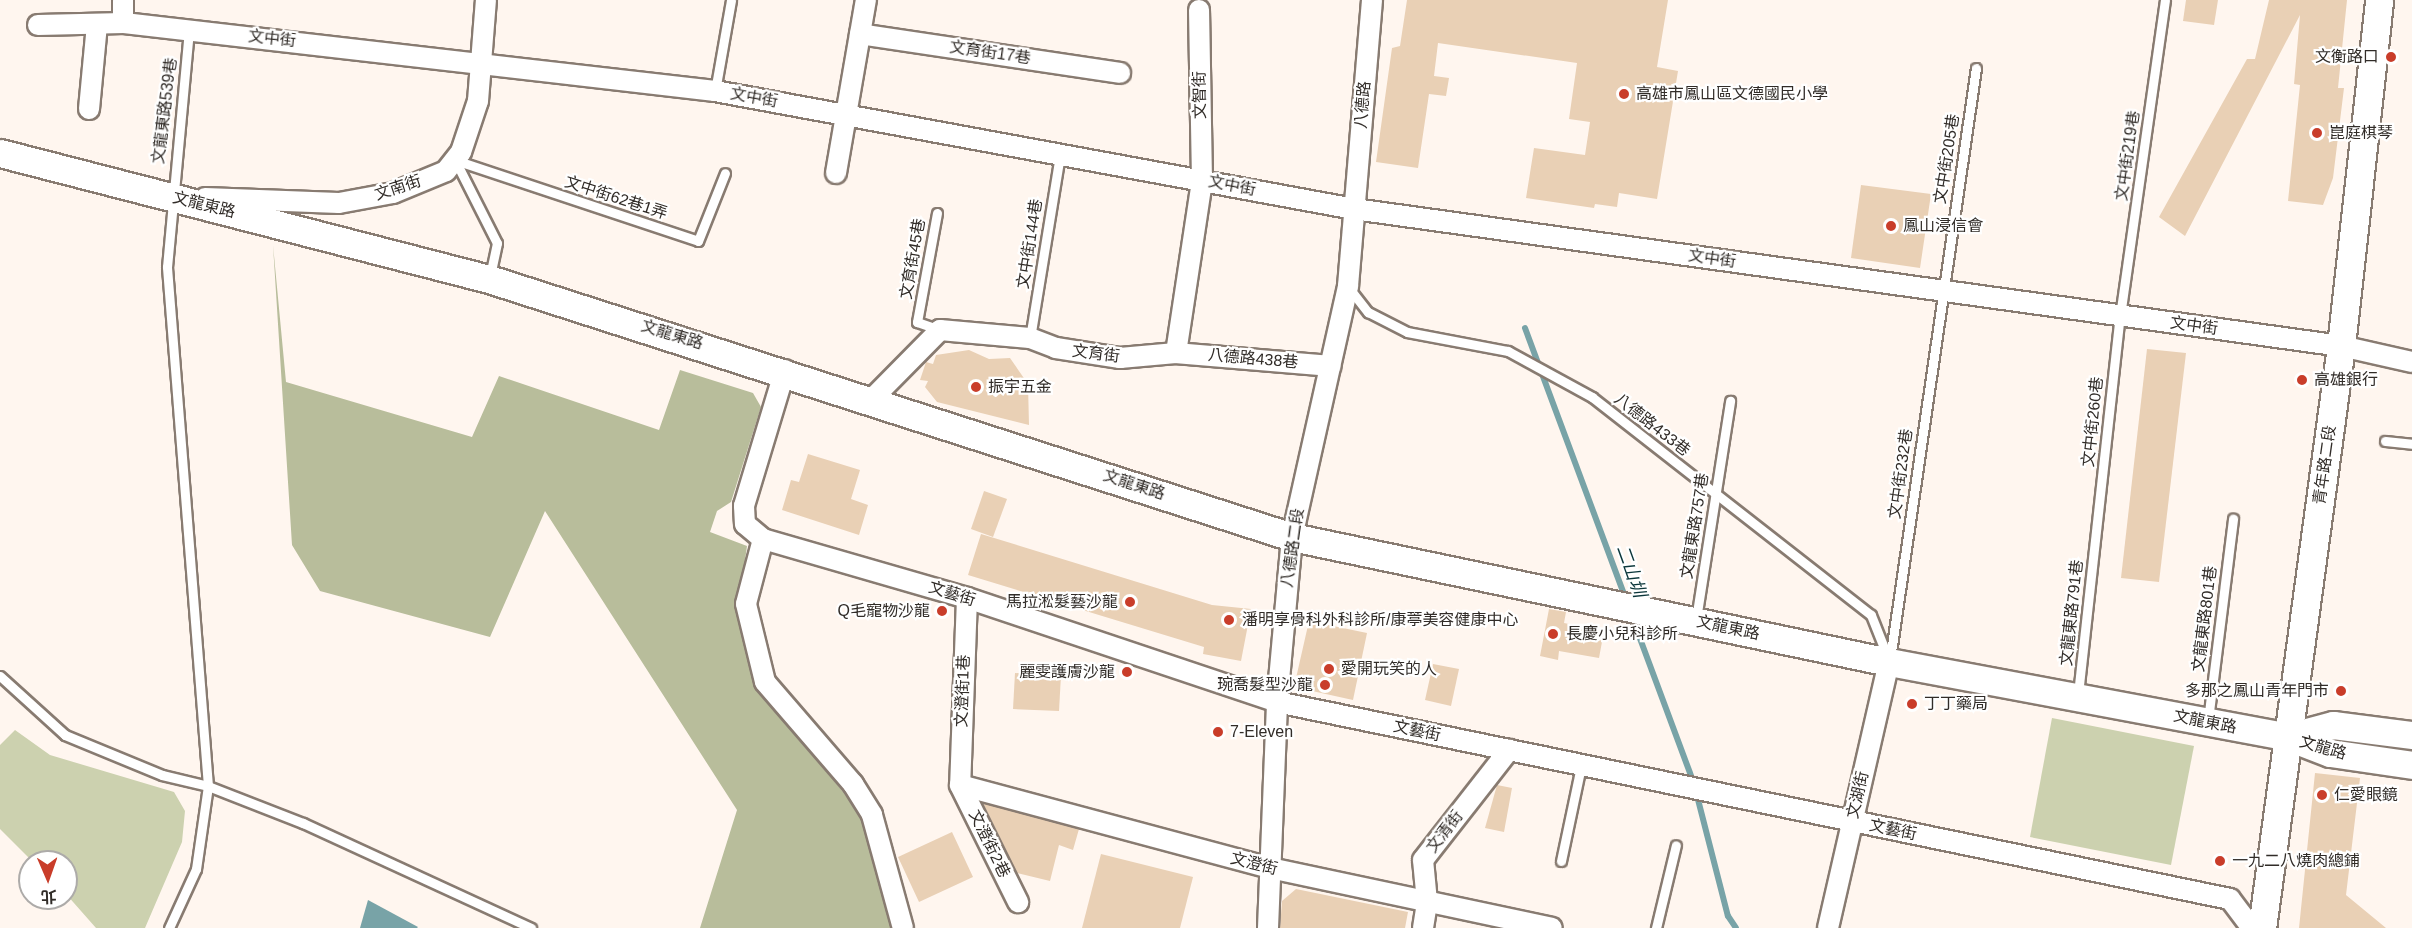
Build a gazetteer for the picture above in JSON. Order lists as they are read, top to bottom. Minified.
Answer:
{"streets":{"street":["文中街","文育街17巷","文智街","八德路","文南街","文龍東路","文育街","八德路438巷","青年路二段","八德路二段","文藝街","文澄街1巷","文龍路","文湖街","文清街","文澄街2巷","文澄街"],"lane":["文龍東路539巷","文中街219巷","文中街205巷","文中街62巷1弄","文中街144巷","文育街45巷","文中街260巷","八德路433巷","文中街232巷","文龍東路757巷","文龍東路791巷","文龍東路801巷"]},"crossings":[["文中街","文智街"],["文中街","八德路"],["文中街","文龍東路539巷"],["文中街","文中街219巷"],["文中街","文中街205巷"],["文中街","文中街144巷"],["文中街","文中街260巷"],["文中街","青年路二段"],["文中街","文中街232巷"],["文中街","八德路二段"],["八德路","八德路二段"],["文龍東路539巷","文南街"],["文龍東路539巷","文龍東路"],["文中街219巷","文中街260巷"],["文中街205巷","文中街232巷"],["文南街","文中街62巷1弄"],["文南街","文龍東路"],["文龍東路","八德路433巷"],["文龍東路","青年路二段"],["文龍東路","文中街232巷"],["文龍東路","文龍東路757巷"],["文龍東路","八德路二段"],["文龍東路","文龍東路791巷"],["文龍東路","文龍東路801巷"],["文龍東路","文龍路"],["文龍東路","文湖街"],["文中街144巷","文育街"],["文育街45巷","文育街"],["文育街","八德路438巷"],["八德路438巷","八德路二段"],["文中街260巷","文龍東路791巷"],["八德路433巷","文中街232巷"],["八德路433巷","文龍東路757巷"],["八德路433巷","八德路二段"],["八德路433巷","文湖街"],["青年路二段","文龍路"],["文中街232巷","文湖街"],["八德路二段","文藝街"],["八德路二段","文澄街"],["文藝街","文澄街1巷"],["文藝街","文湖街"],["文藝街","文清街"],["文澄街1巷","文澄街2巷"],["文澄街1巷","文澄街"],["文清街","文澄街"],["文澄街2巷","文澄街"]],"water":["二山圳"],"places":["文衡路口","高雄市鳳山區文德國民小學","崑庭棋琴","鳳山浸信會","高雄銀行","振宇五金","馬拉淞髮藝沙龍","Q毛寵物沙龍","潘明享骨科外科診所/康葶美容健康中心","長慶小兒科診所","愛開玩笑的人","麗雯護膚沙龍","琬喬髮型沙龍","多那之鳳山青年門市","丁丁藥局","7-Eleven","仁愛眼鏡","一九二八燒肉總鋪"],"north":"bottom"}
